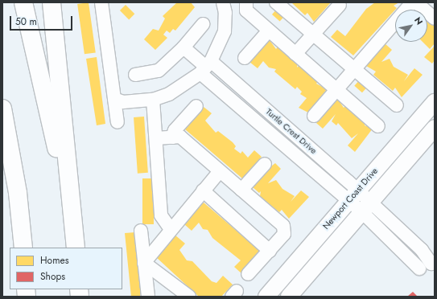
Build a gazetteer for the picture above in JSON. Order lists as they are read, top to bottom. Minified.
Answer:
{"streets":{"main road":["Newport Coast Drive"],"street":["Turtle Crest Drive"]},"crossings":[["Turtle Crest Drive","Newport Coast Drive"]],"legend":["Homes","Shops"],"scale_bar":"50 m","north":"top right"}
